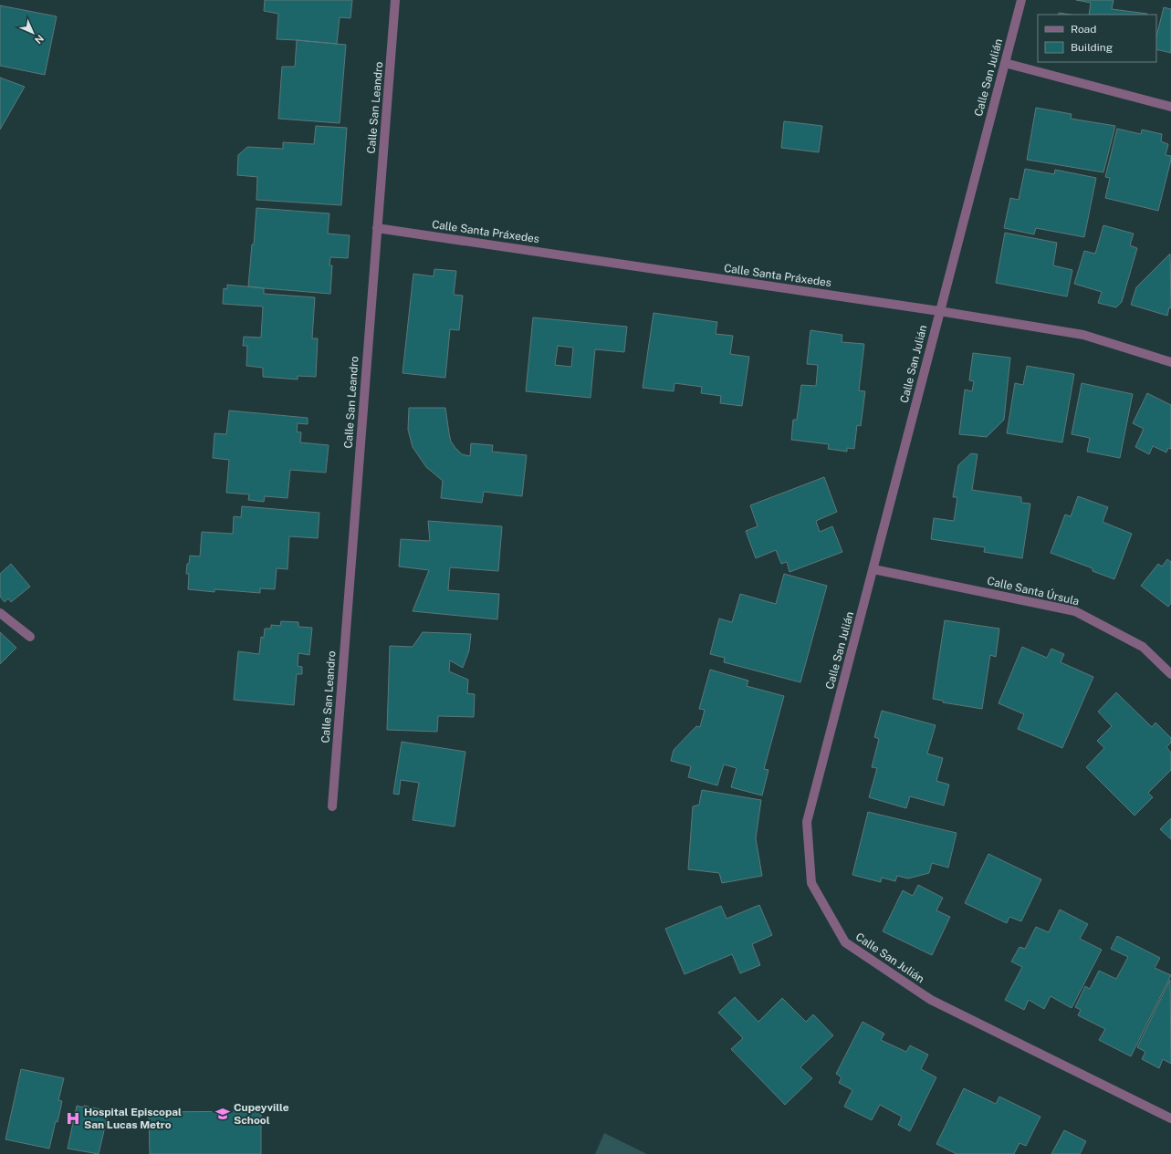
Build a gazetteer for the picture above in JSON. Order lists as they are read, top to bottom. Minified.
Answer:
{"streets":{"street":["Calle San Julián","Calle San Leandro","Calle Santa Práxedes","Calle Santa Úrsula"]},"crossings":[["Calle San Julián","Calle Santa Práxedes"],["Calle San Julián","Calle Santa Úrsula"],["Calle San Leandro","Calle Santa Práxedes"]],"places":{"school or university":["Cupeyville School"],"hospital":["Hospital Episcopal San Lucas Metro"]},"legend":["Road","Building"],"north":"bottom right"}
